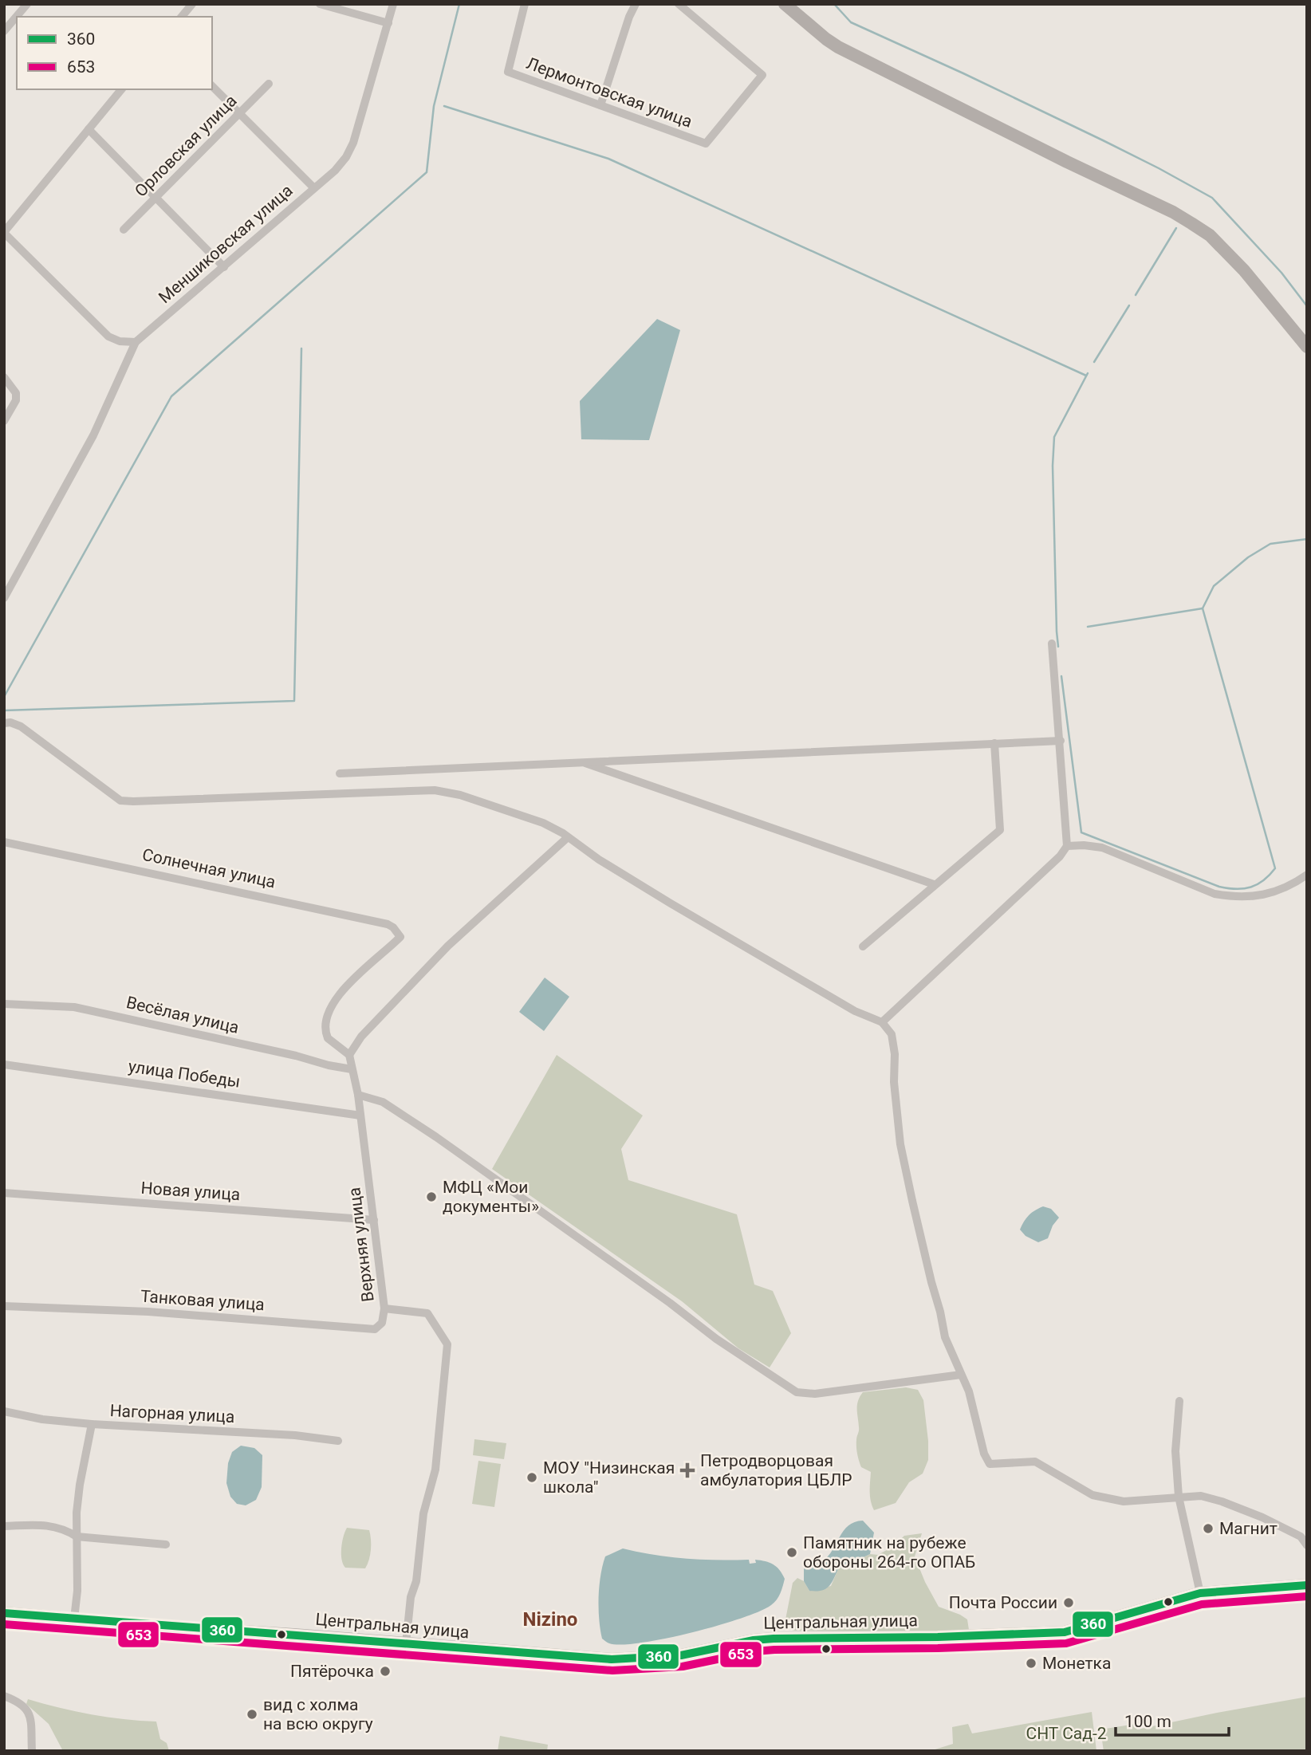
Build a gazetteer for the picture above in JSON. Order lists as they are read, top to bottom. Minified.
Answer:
{"streets":{"street":["Лермонтовская улица","Орловская улица","Меншиковская улица","Солнечная улица","Весёлая улица","улица Победы","Новая улица","Верхняя улица","Танковая улица","Нагорная улица","Центральная улица"]},"crossings":[["Солнечная улица","Верхняя улица"],["Весёлая улица","Верхняя улица"],["улица Победы","Верхняя улица"],["Новая улица","Верхняя улица"],["Верхняя улица","Танковая улица"],["Верхняя улица","Центральная улица"]],"districts":["Nizino"],"parks":["СНТ Сад-2"],"places":{"other":["МФЦ «Мои документы»","МОУ \"Низинская школа\"","Магнит","Памятник на рубеже обороны 264-го ОПАБ","Почта России","Монетка","Пятёрочка","вид с холма на всю округу"],"health":["Петродворцовая амбулатория ЦБЛР"]},"lines":["transit line 360","transit line 653"],"legend":["360","653"],"scale_bar":"100 m"}
